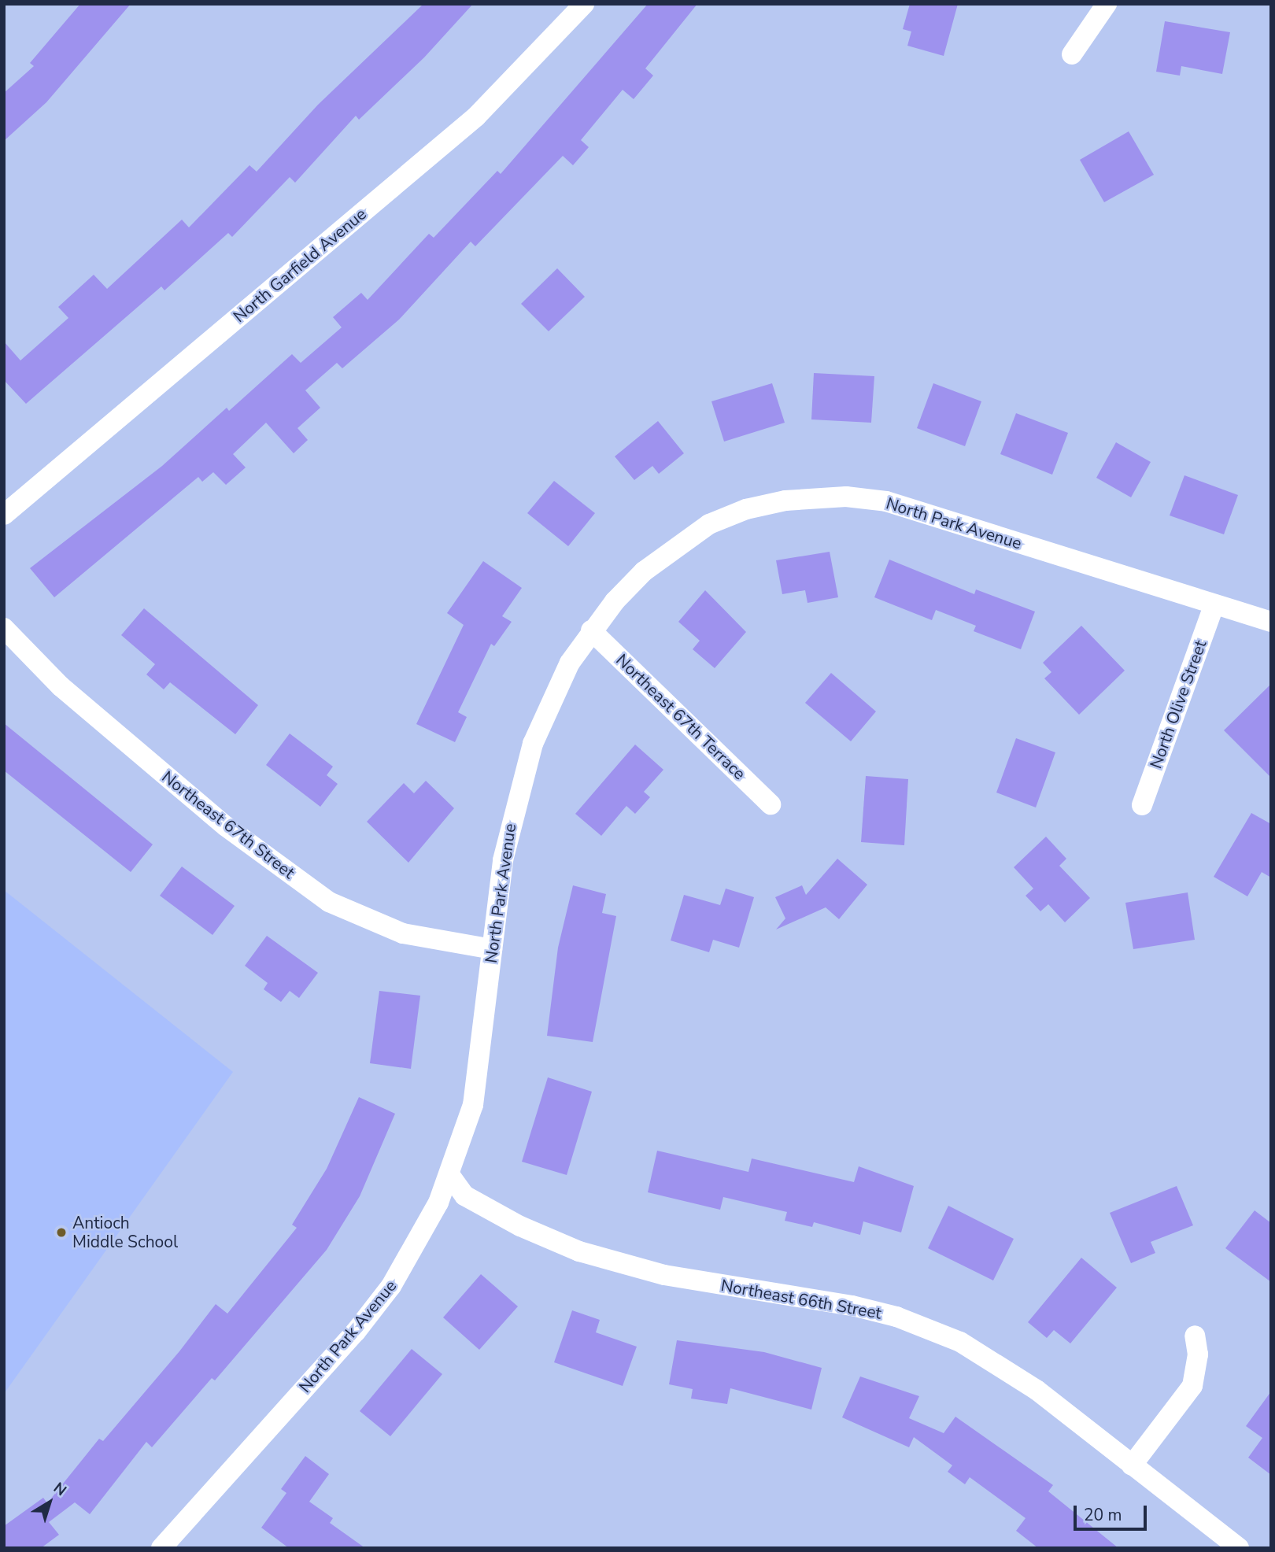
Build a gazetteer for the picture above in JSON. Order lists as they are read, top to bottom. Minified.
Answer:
{"streets":{"street":["North Garfield Avenue","North Park Avenue","North Olive Street","Northeast 67th Terrace","Northeast 67th Street","Northeast 66th Street"]},"crossings":[["North Park Avenue","North Olive Street"],["North Park Avenue","Northeast 67th Terrace"],["North Park Avenue","Northeast 67th Street"],["North Park Avenue","Northeast 66th Street"]],"places":["Antioch Middle School"],"scale_bar":"20 m","north":"top right"}
